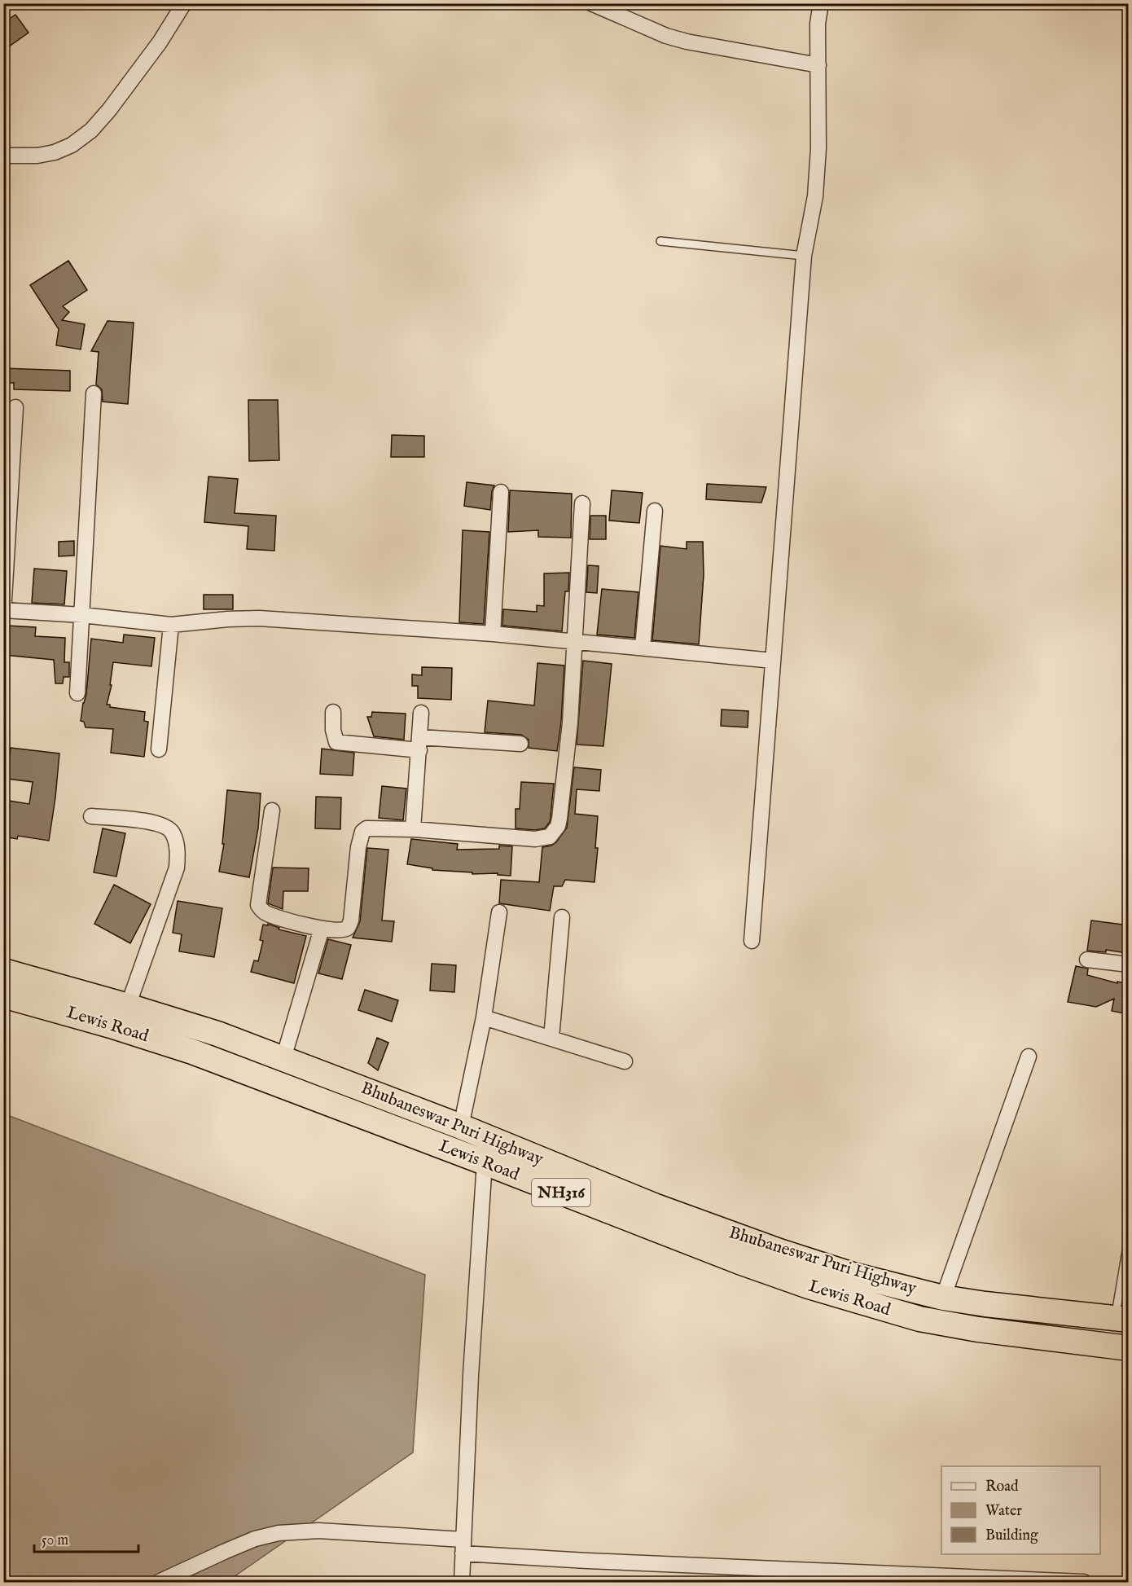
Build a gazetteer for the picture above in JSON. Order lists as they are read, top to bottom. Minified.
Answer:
{"streets":{"highway":["Lewis Road","Bhubaneswar Puri Highway","NH316"]},"legend":["Road","Water","Building"],"scale_bar":"50 m"}
